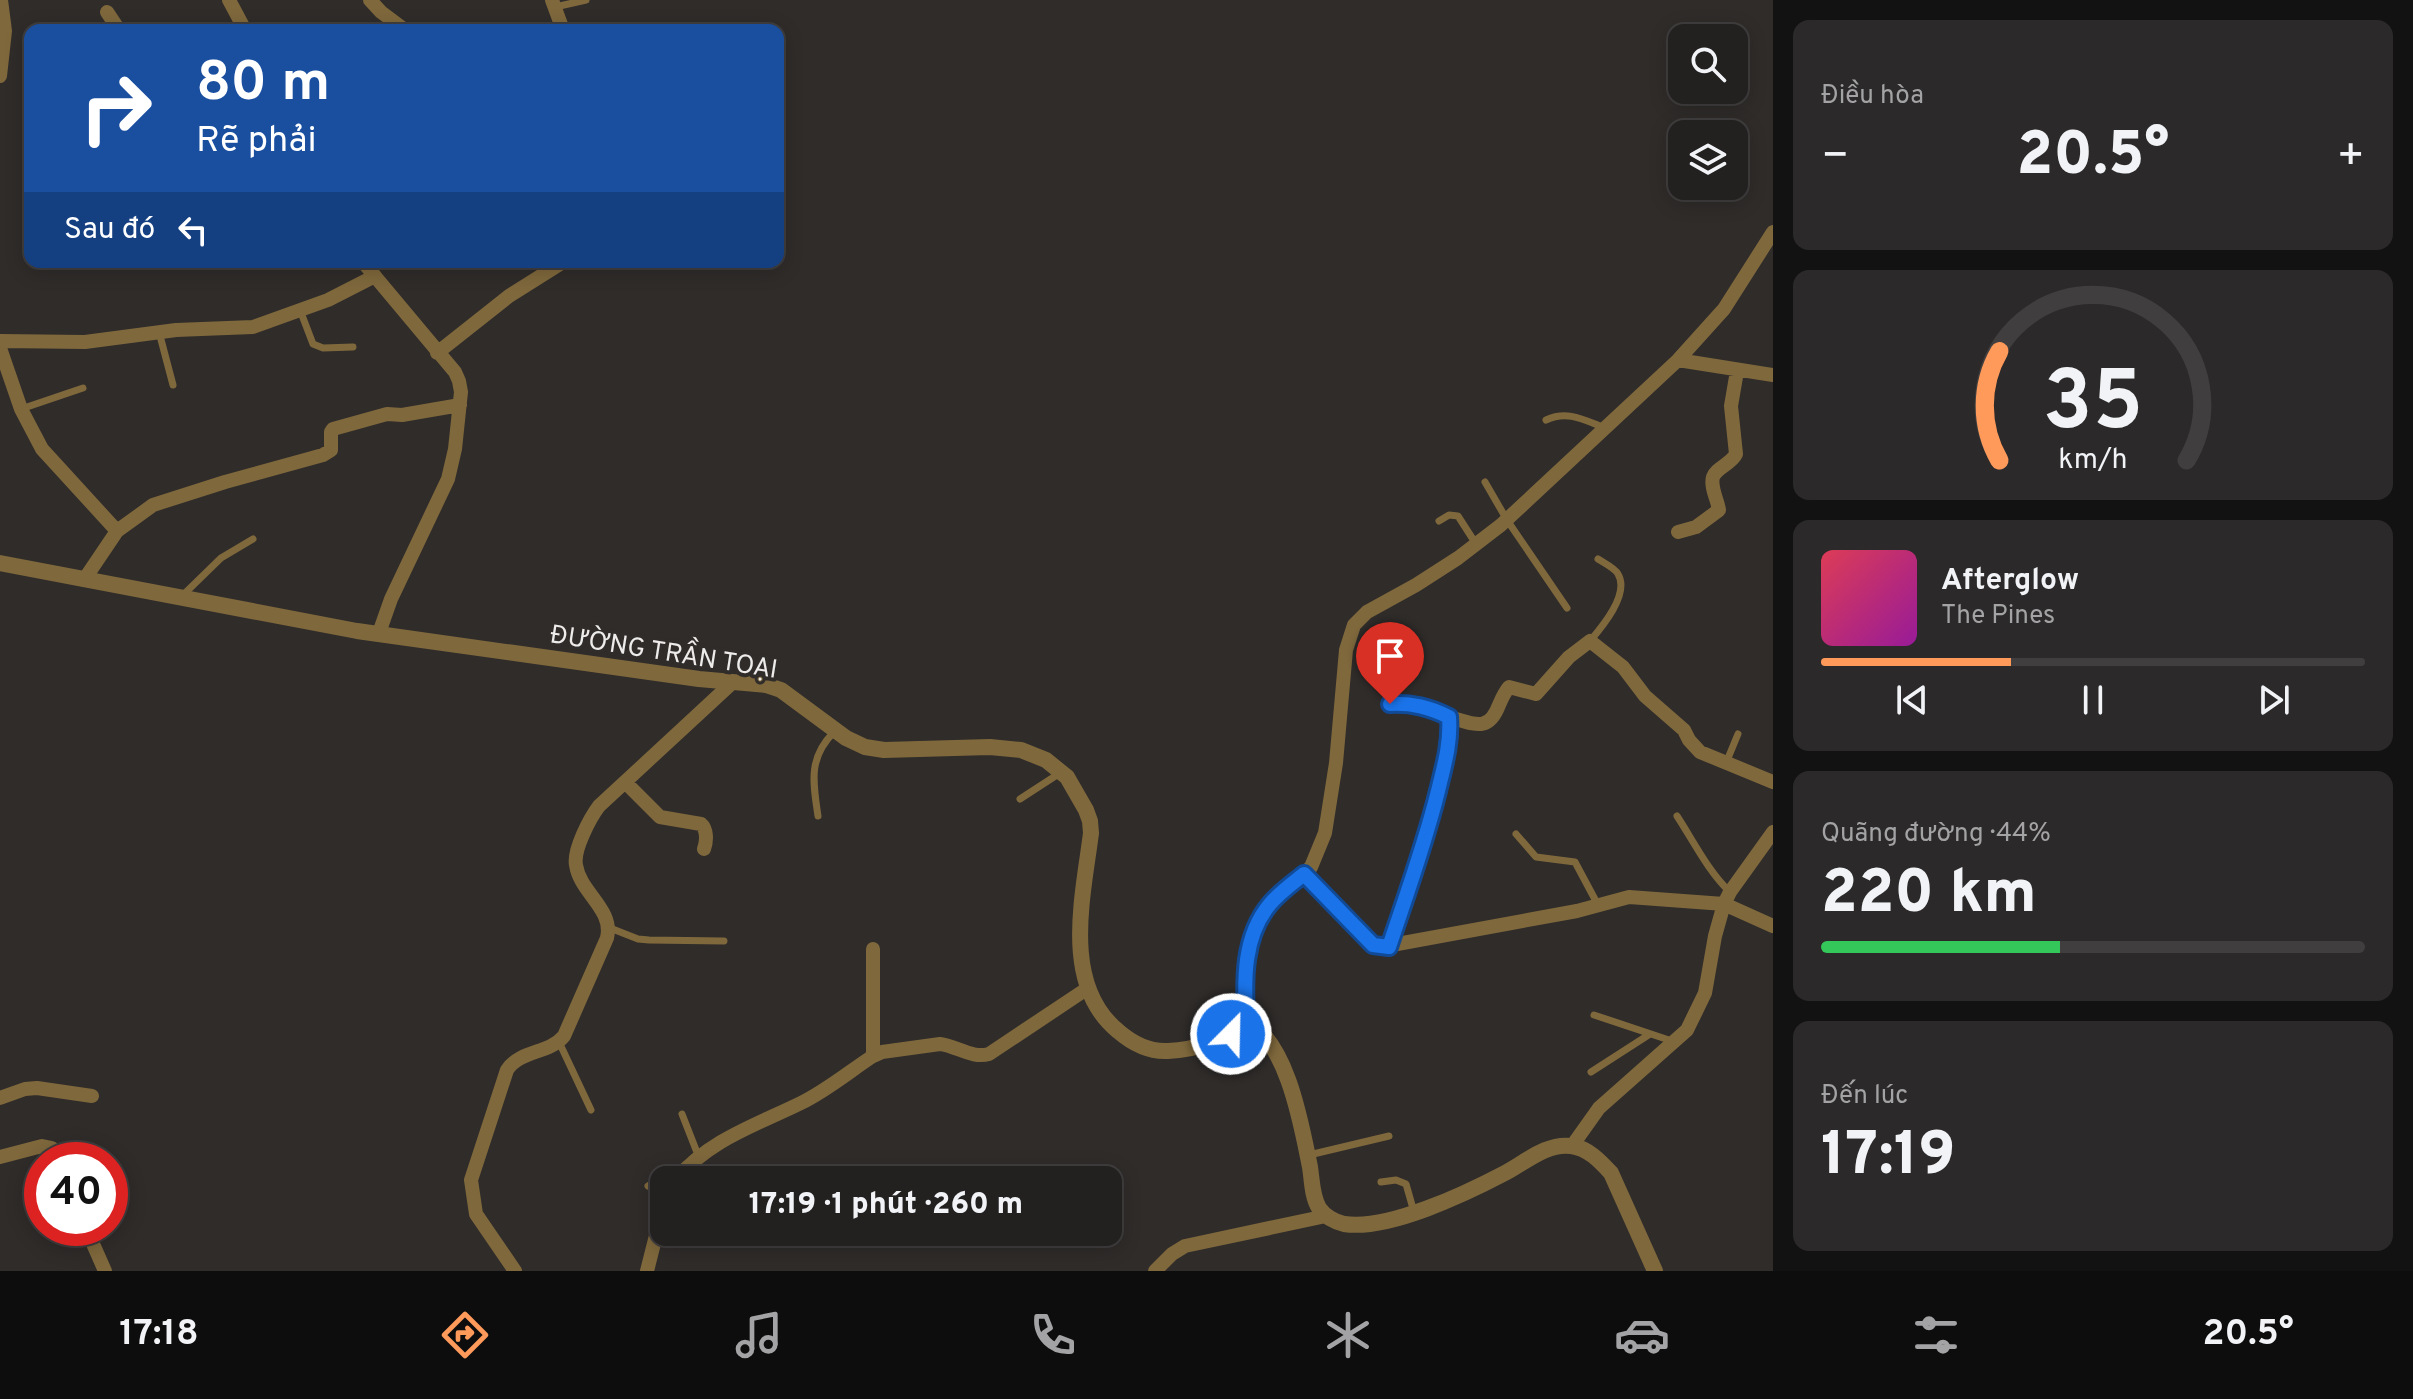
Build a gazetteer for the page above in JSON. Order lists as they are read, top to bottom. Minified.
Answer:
{"streets":{"street":["ĐƯỜNG TRẦN TOẠI"]},"page":{"tile":["Điều hòa",["Quãng đường · 44%","220 km"],["Đến lúc","17:19"]],"turn":["80 m","Rẽ phải"],"heat":["−","20.5°","+"],"then":"Sau đó","song":["Afterglow","The Pines"],"limit":"40","trip":"17:19 · 1 phút · 260 m","tabs":["17:18","20.5°"],"gauge":["35","km/h"]}}
